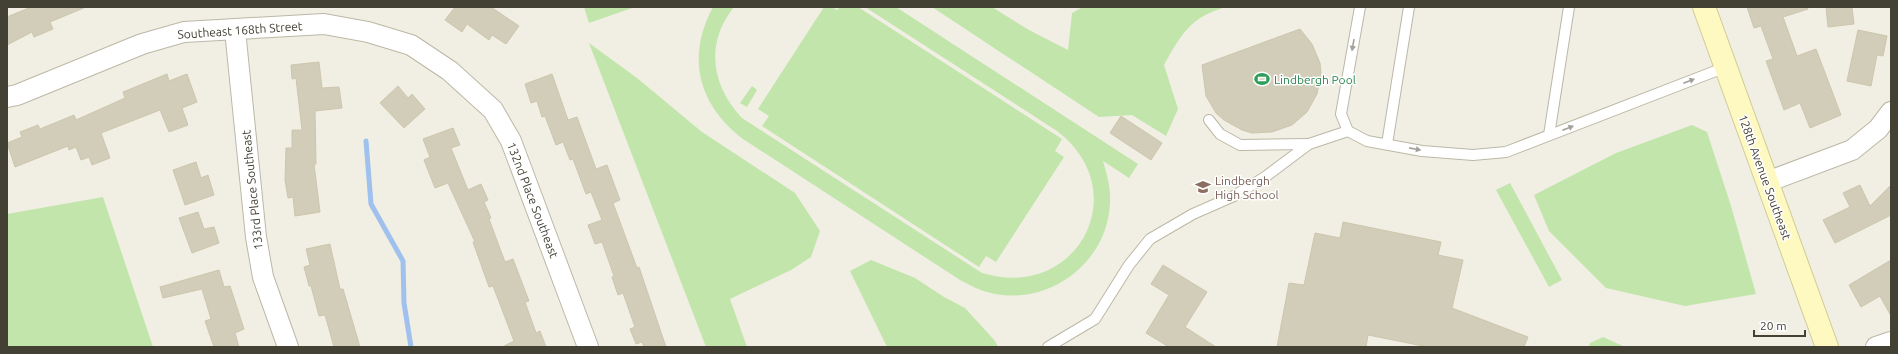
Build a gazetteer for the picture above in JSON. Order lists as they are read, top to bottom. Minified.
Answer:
{"streets":{"street":["Southeast 168th Street","128th Avenue Southeast","133rd Place Southeast","132nd Place Southeast"]},"crossings":[["Southeast 168th Street","133rd Place Southeast"],["Southeast 168th Street","132nd Place Southeast"]],"places":{"sports":["Lindbergh Pool"],"school or university":["Lindbergh High School"]},"scale_bar":"20 m"}
